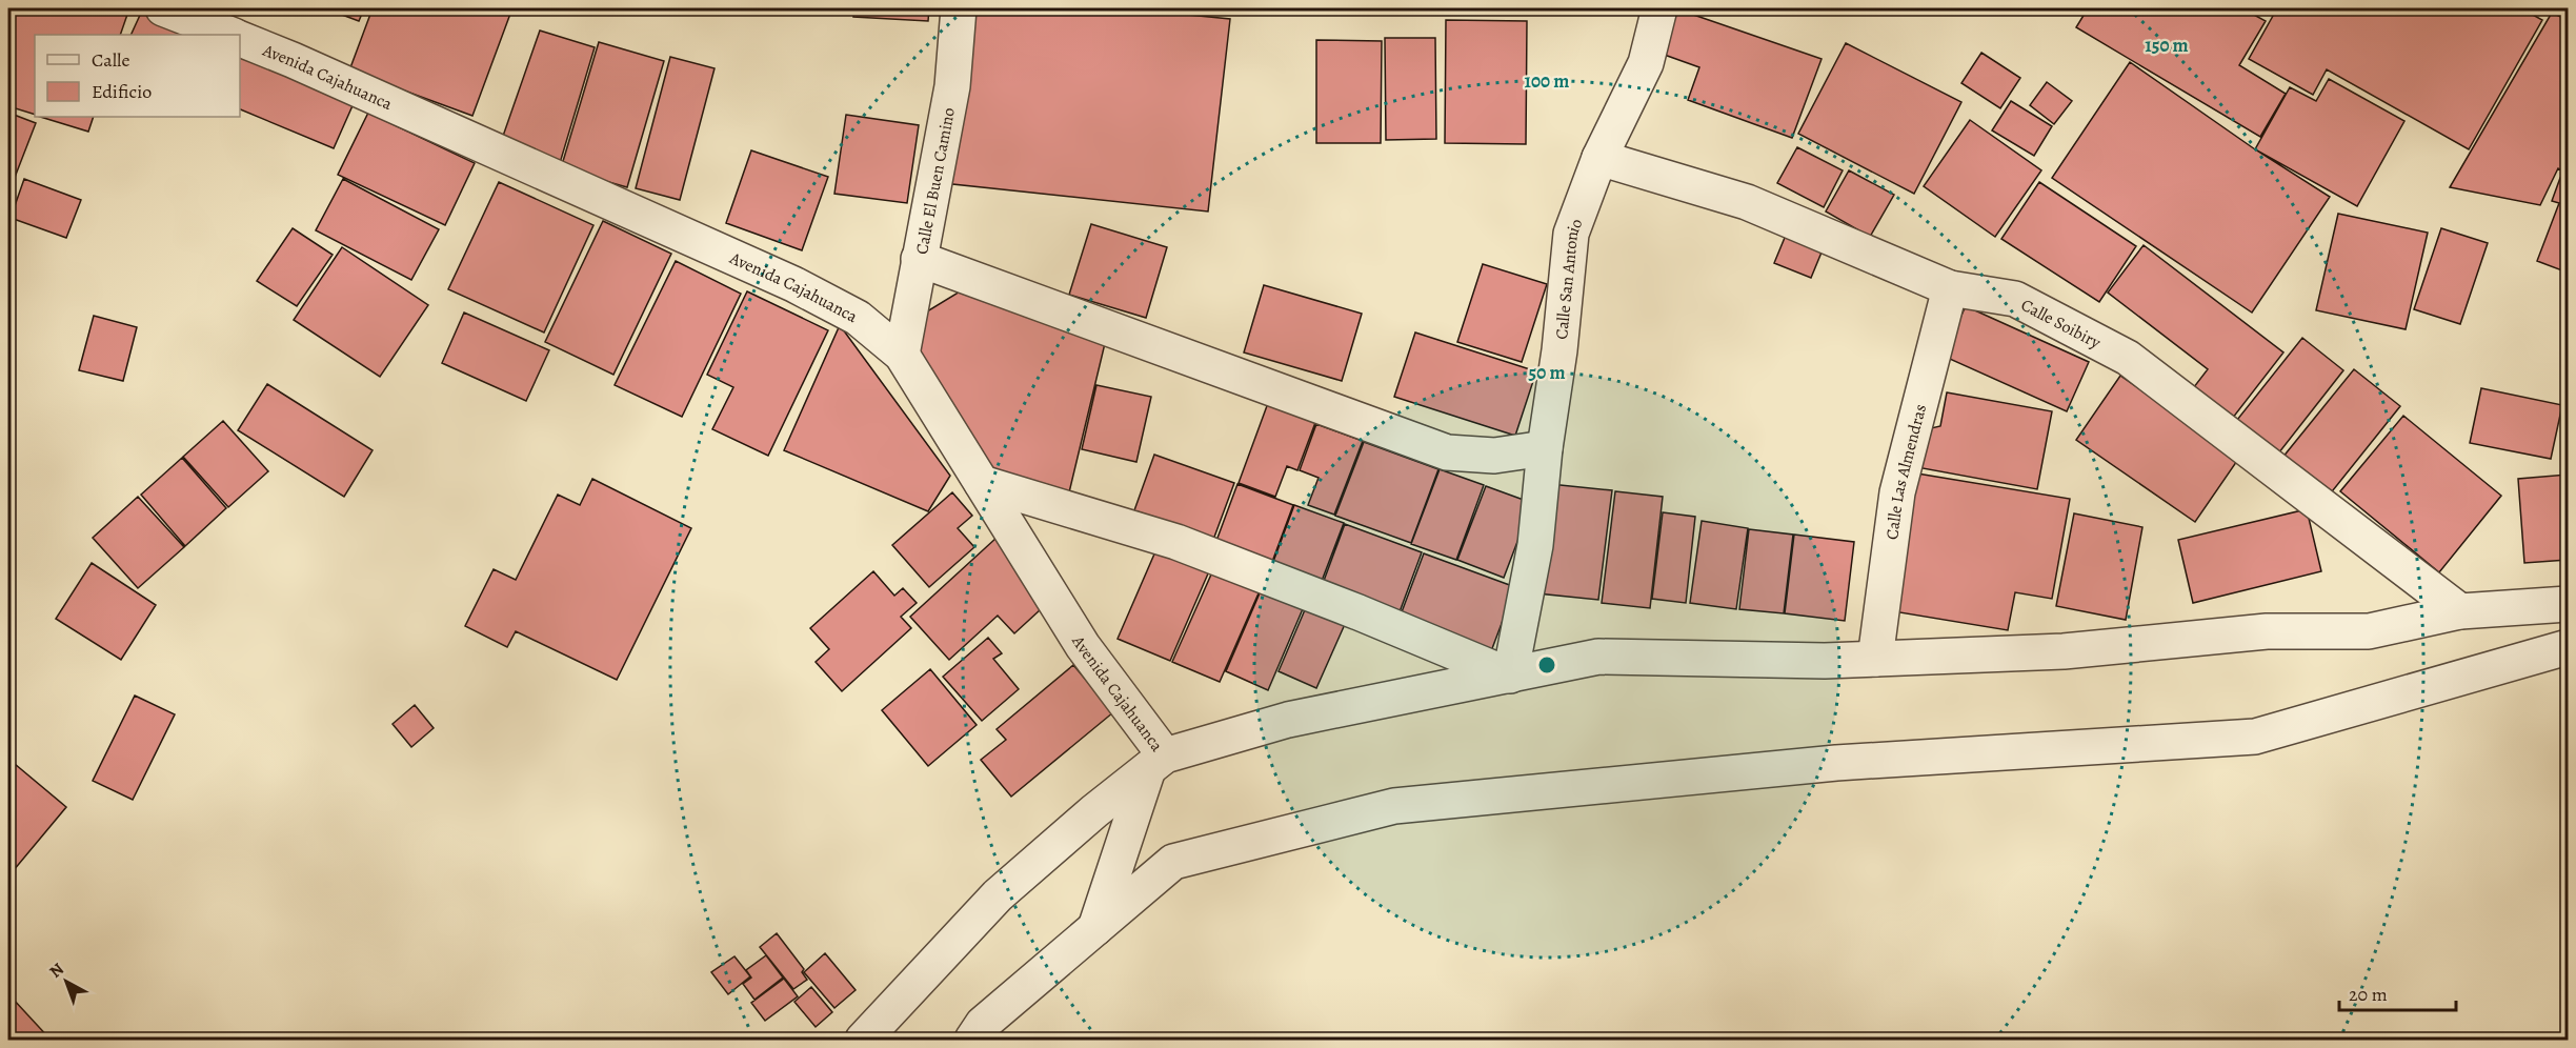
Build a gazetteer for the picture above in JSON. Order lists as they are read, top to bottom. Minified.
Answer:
{"streets":{"street":["Avenida Cajahuanca","Calle El Buen Camino","Calle San Antonio","Calle Soibiry","Calle Las Almendras"]},"crossings":[["Avenida Cajahuanca","Calle El Buen Camino"],["Calle San Antonio","Calle Soibiry"],["Calle Soibiry","Calle Las Almendras"]],"legend":["Calle","Edificio"],"scale_bar":"20 m","north":"top left","rings":["150 m","100 m","50 m"]}
